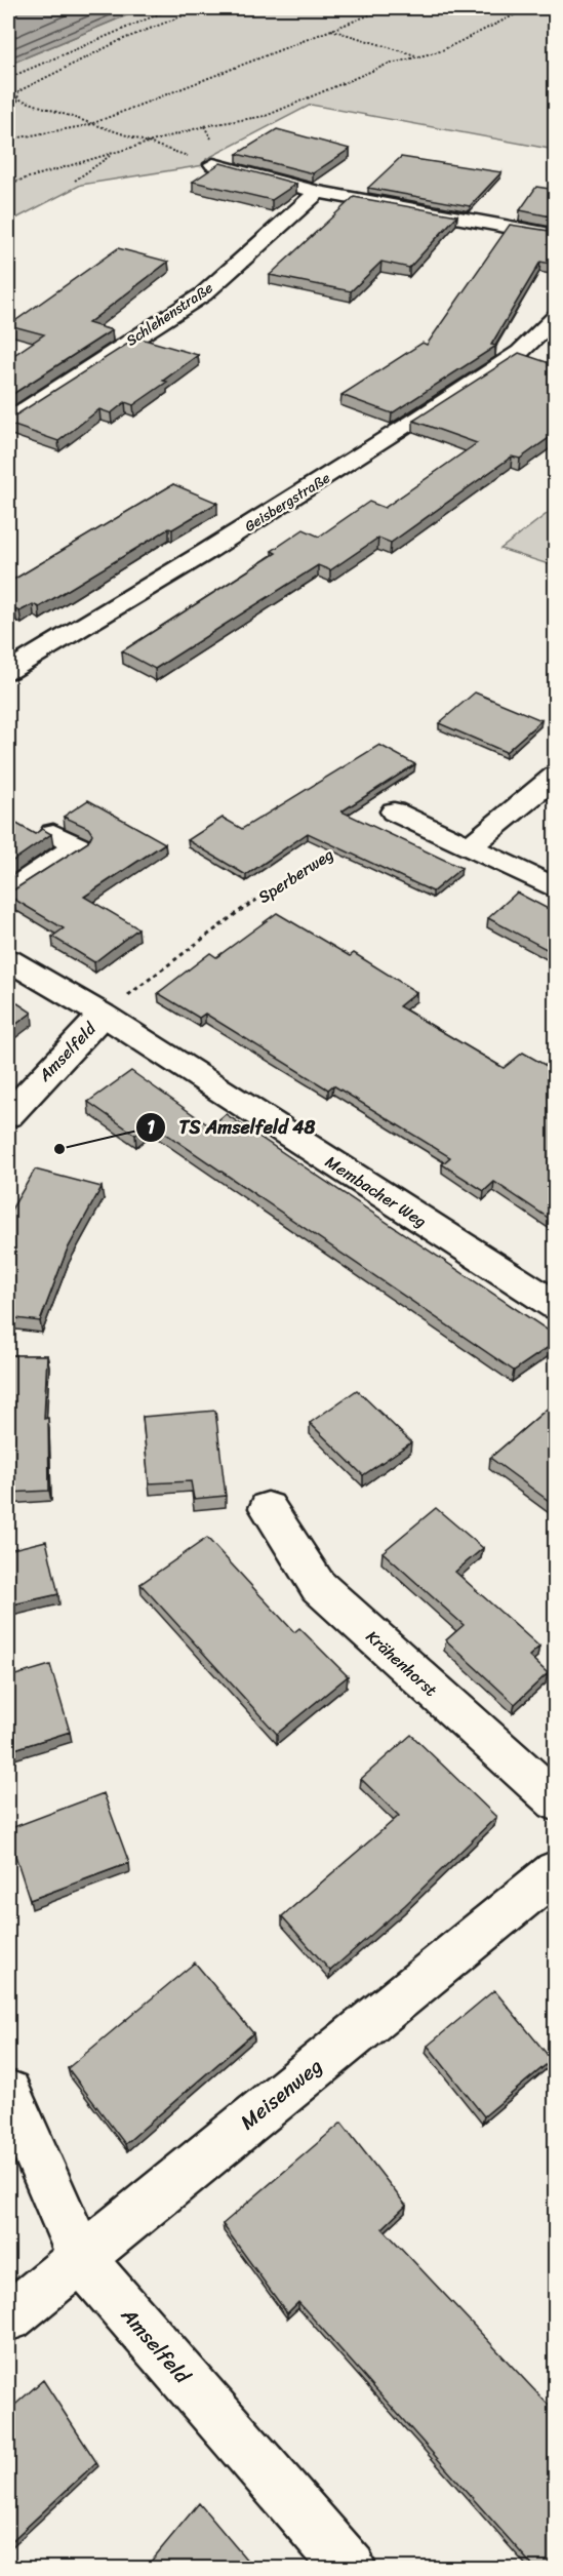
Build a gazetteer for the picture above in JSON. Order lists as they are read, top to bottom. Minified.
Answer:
{"streets":{"street":["Schlehenstraße","Geisbergstraße","Amselfeld","Membacher Weg","Krähenhorst","Meisenweg"],"path":["Sperberweg"]},"crossings":[["Sperberweg","Amselfeld"],["Sperberweg","Membacher Weg"],["Amselfeld","Membacher Weg"],["Amselfeld","Meisenweg"]],"places":["TS Amselfeld 48"]}
